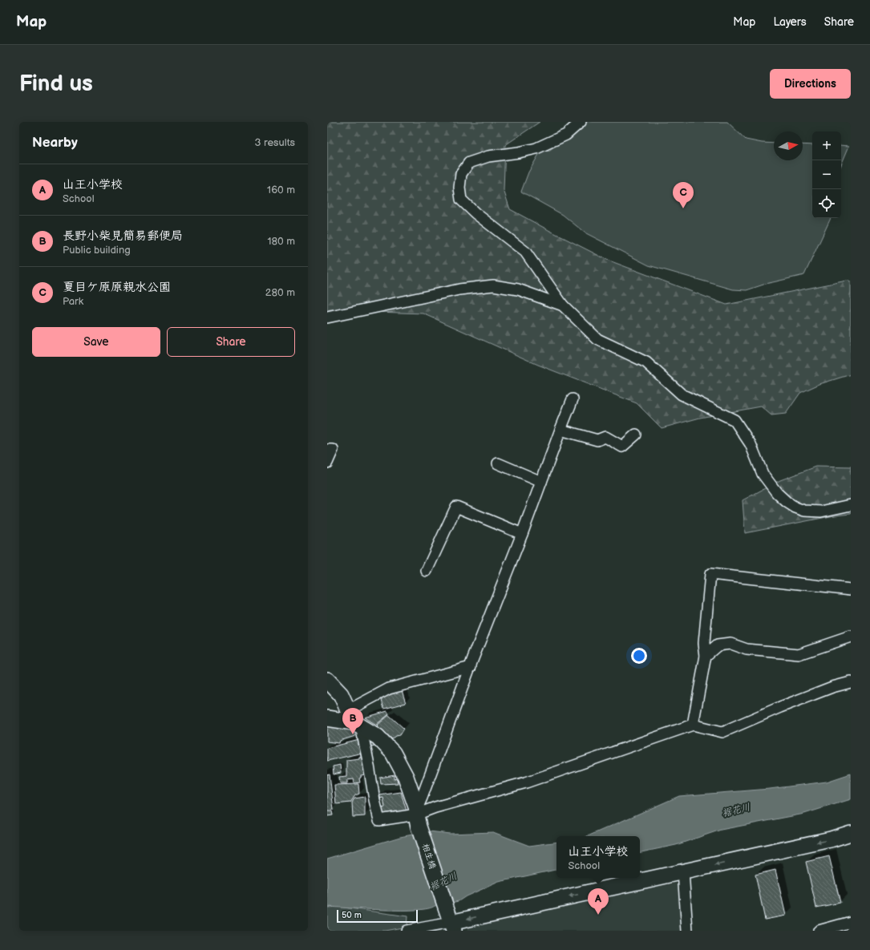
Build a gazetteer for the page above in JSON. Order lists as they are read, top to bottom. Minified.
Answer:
{"streets":{"street":["相生橋"]},"water":["裾花川"],"scale_bar":"50 m","north":"right","page":{"header":"Map","nav":["Map","Layers","Share"],"buttons":["Directions",["Save","Share"]],"title":"Find us","heading":["Nearby","3 results"],"map_buttons":["+","−"],"list":[{"mark":"A","name":"山王小学校","note":"School","value":"160 m"},{"mark":"B","name":"長野小柴見簡易郵便局","note":"Public building","value":"180 m"},{"mark":"C","name":"夏目ケ原原親水公園","note":"Park","value":"280 m"}],"pins":["C","B","A"],"popup":["山王小学校","School"],"scale":"50 m"}}
